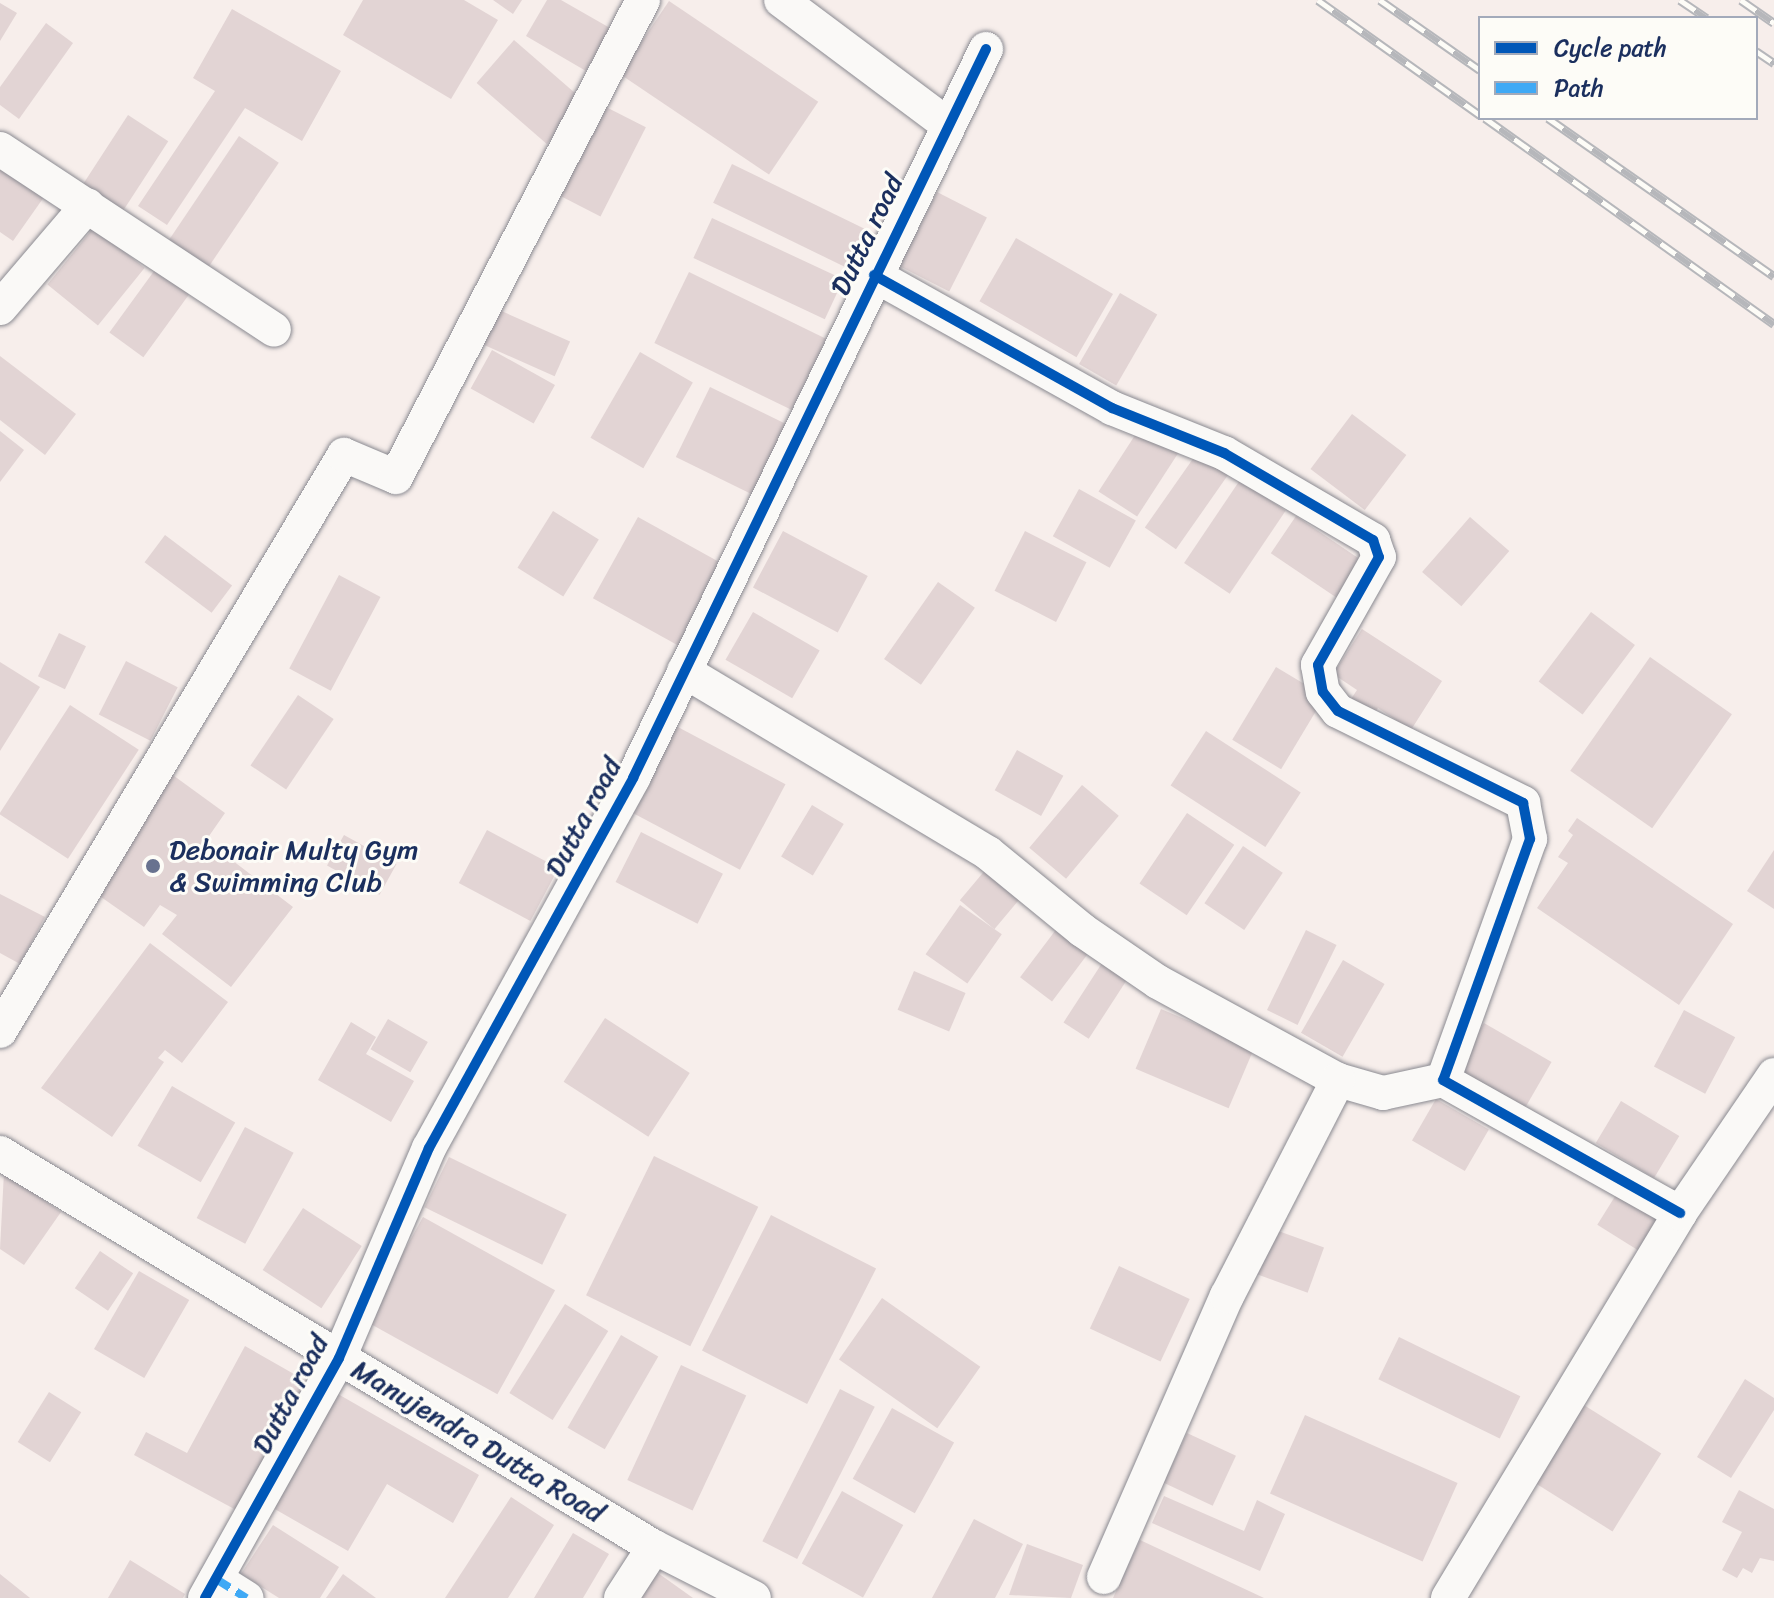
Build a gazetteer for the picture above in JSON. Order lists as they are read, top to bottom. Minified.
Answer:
{"streets":{"street":["Dutta road","Manujendra Dutta Road"]},"crossings":[["Dutta road","Manujendra Dutta Road"]],"places":["Debonair Multy Gym & Swimming Club"],"legend":["Cycle path","Path"]}
